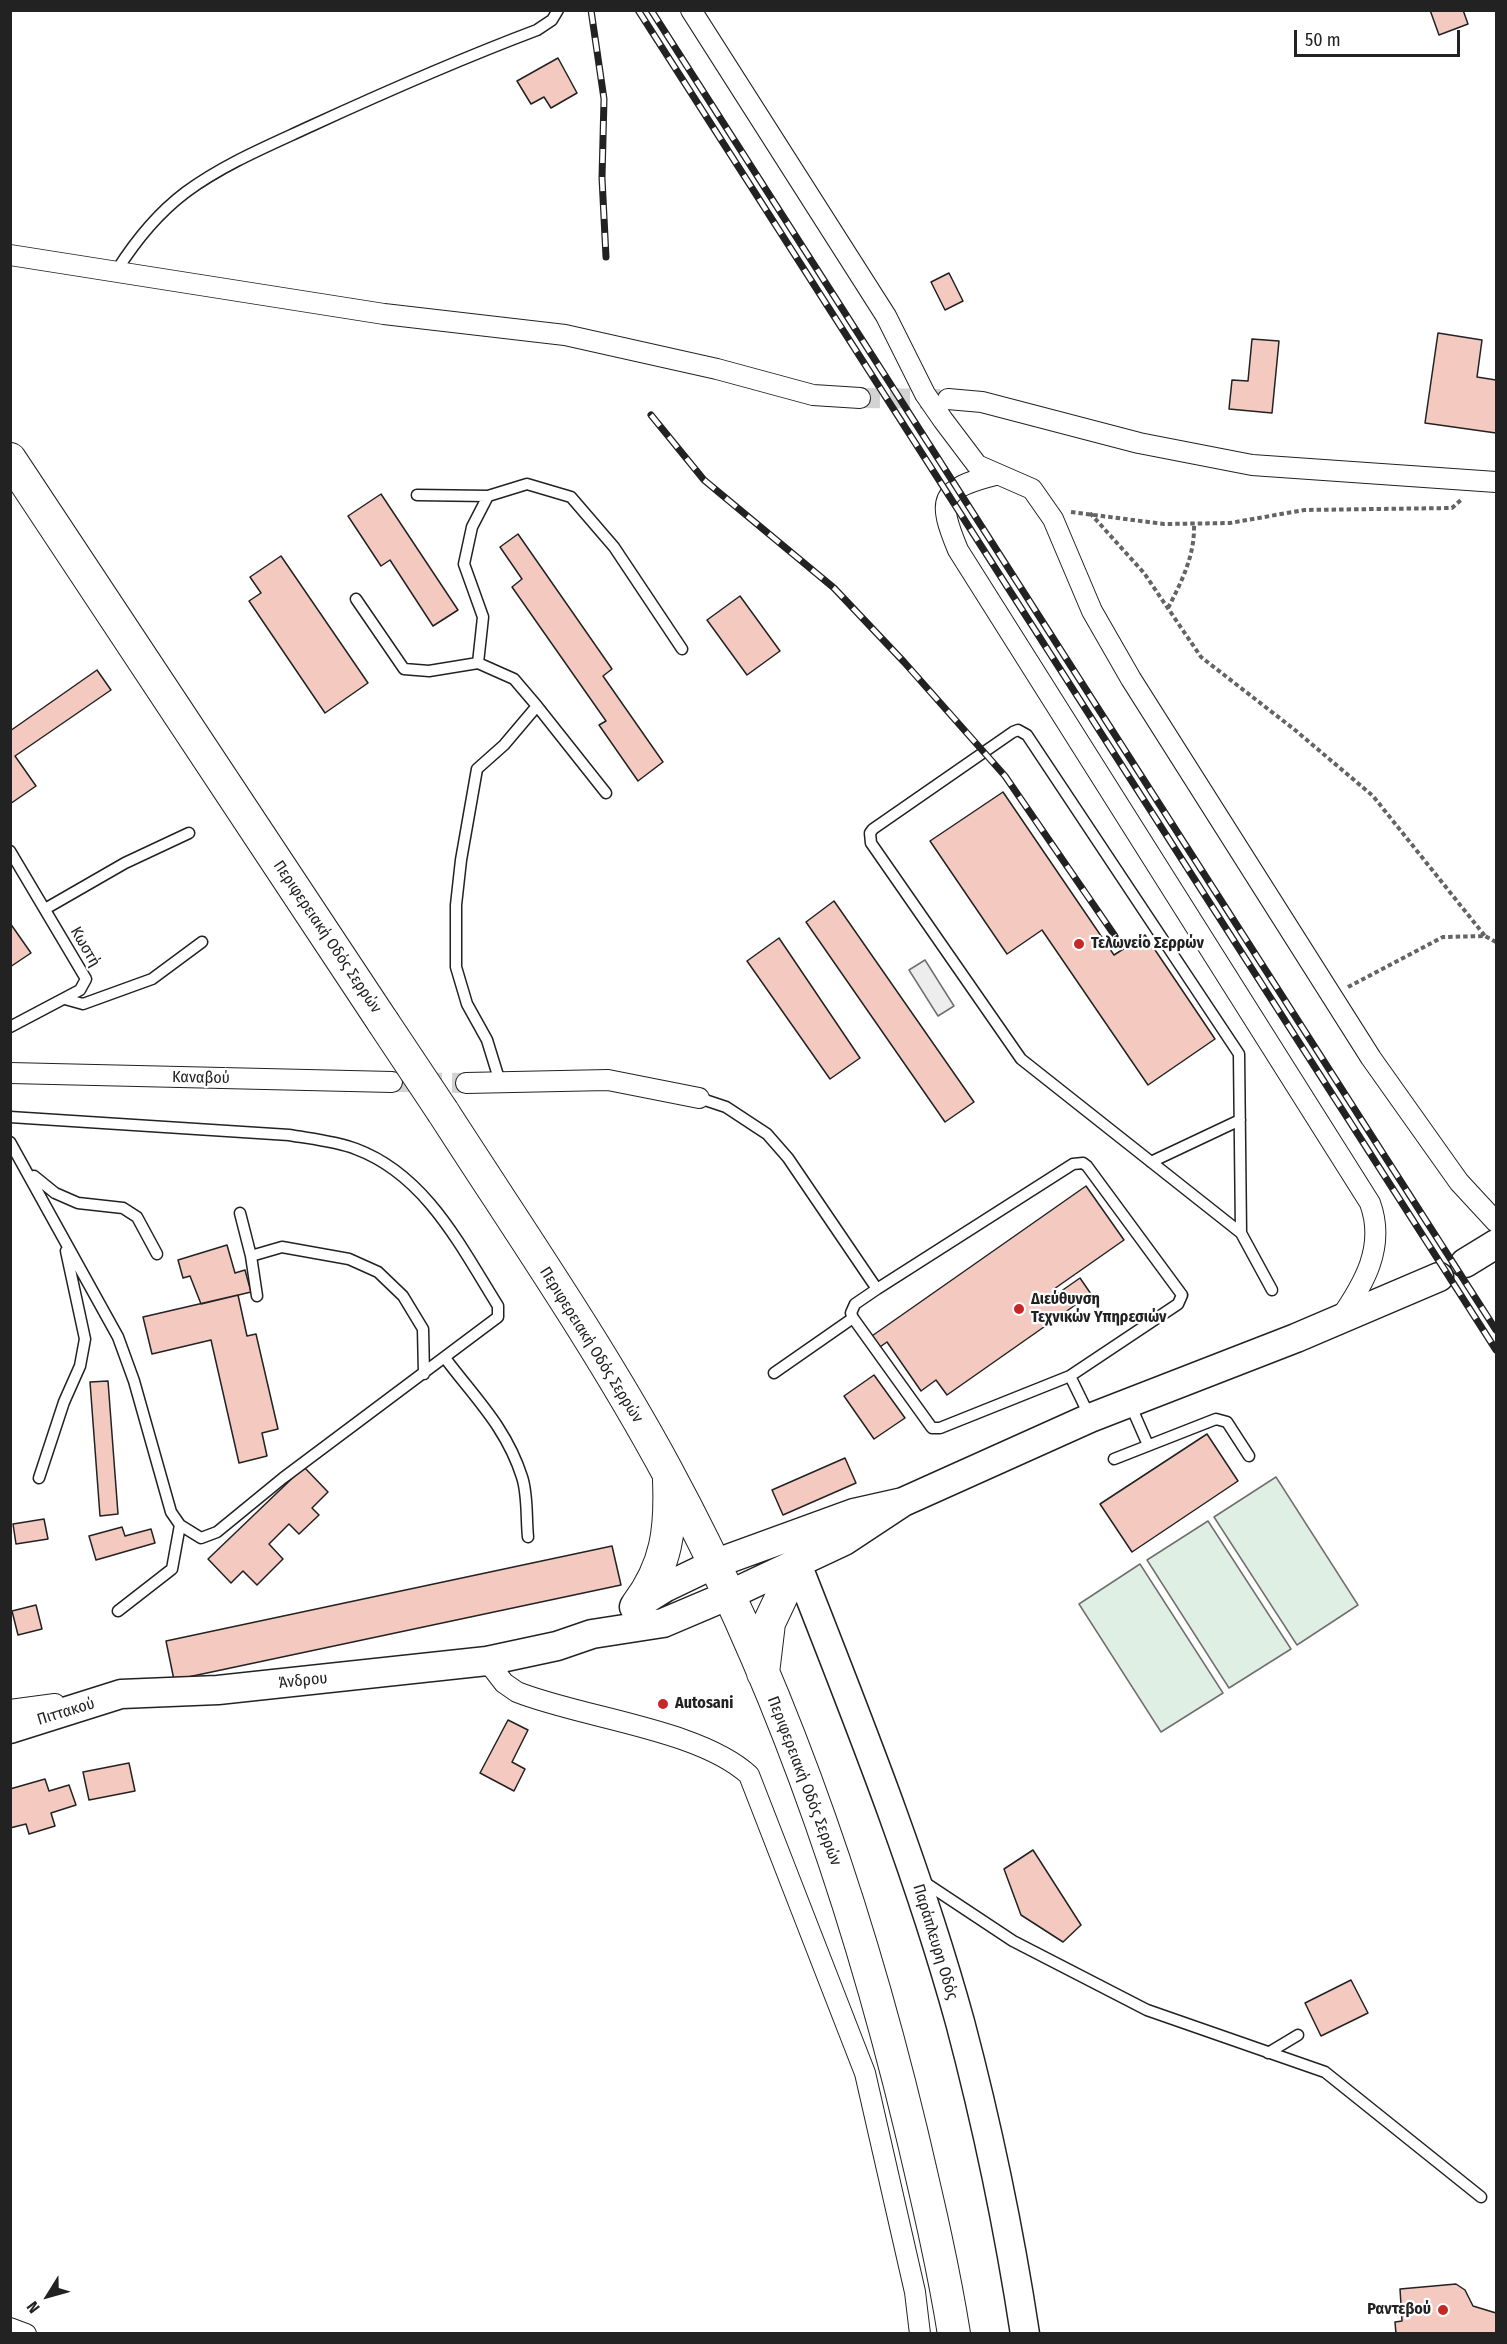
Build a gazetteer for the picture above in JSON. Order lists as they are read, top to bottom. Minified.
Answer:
{"streets":{"main road":["Περιφερειακή Οδός Σερρών"],"street":["Καναβού","Άνδρου","Πιττακού","Παράπλευρη Οδός"],"lane":["Κωστή"]},"crossings":[["Άνδρου","Πιττακού"]],"places":["Τελωνείο Σερρών","Διεύθυνση Τεχνικών Υπηρεσιών","Autosani","Ραντεβού"],"scale_bar":"50 m","north":"bottom left"}
